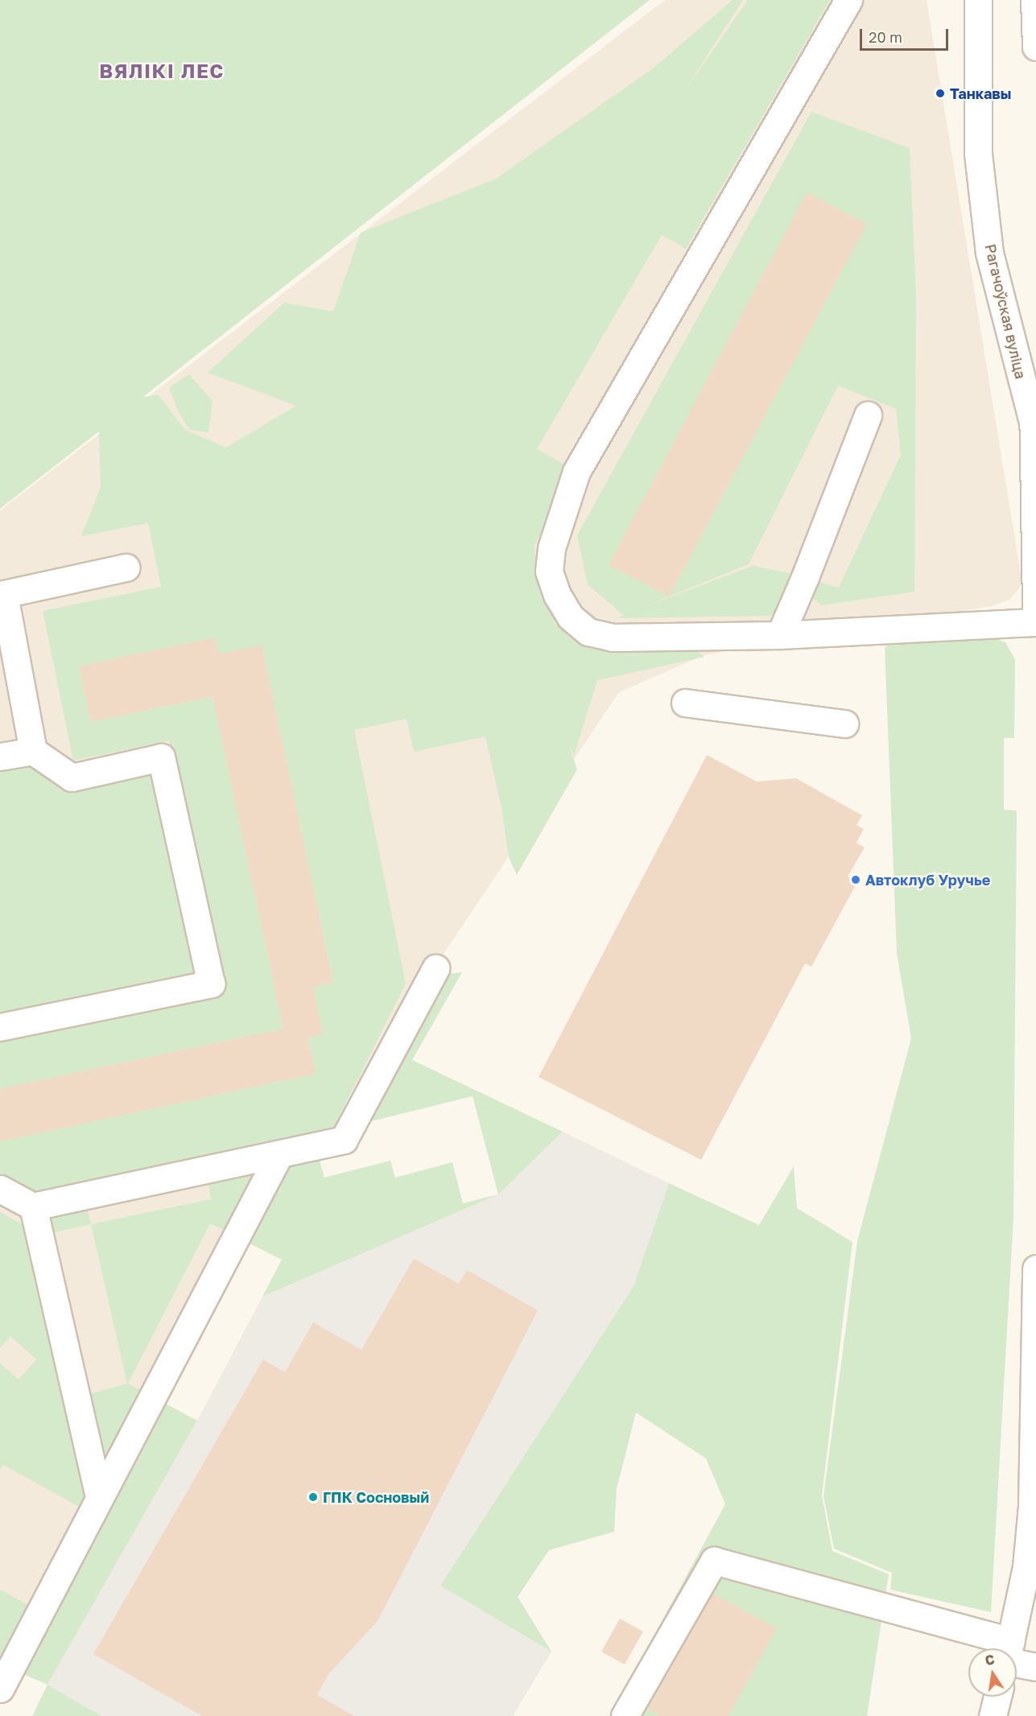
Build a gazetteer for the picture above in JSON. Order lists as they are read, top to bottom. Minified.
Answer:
{"streets":{"street":["Рагачоўская вуліца"]},"districts":["ВЯЛІКІ ЛЕС"],"places":["Танкавы","Автоклуб Уручье","ГПК Сосновый"],"scale_bar":"20 m","north":"top"}
